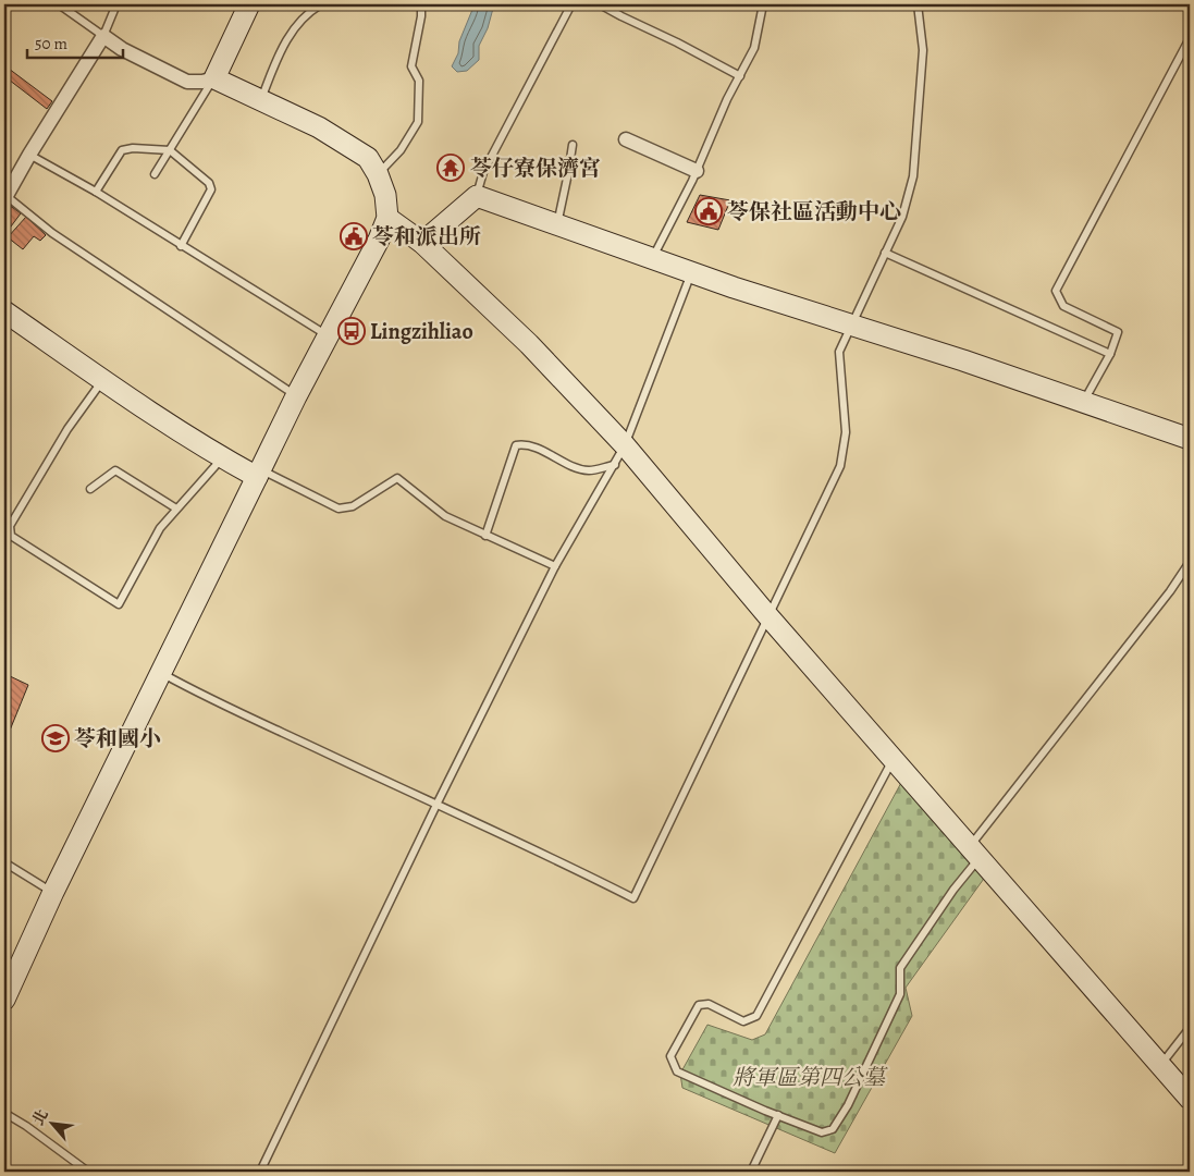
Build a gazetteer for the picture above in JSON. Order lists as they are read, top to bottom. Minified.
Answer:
{"parks":["將軍區第四公墓"],"places":{"temple":["苓仔寮保濟宮"],"public building":["苓保社區活動中心","苓和派出所"],"bus stop":["Lingzihliao"],"school or university":["苓和國小"]},"scale_bar":"50 m","north":"top left"}
